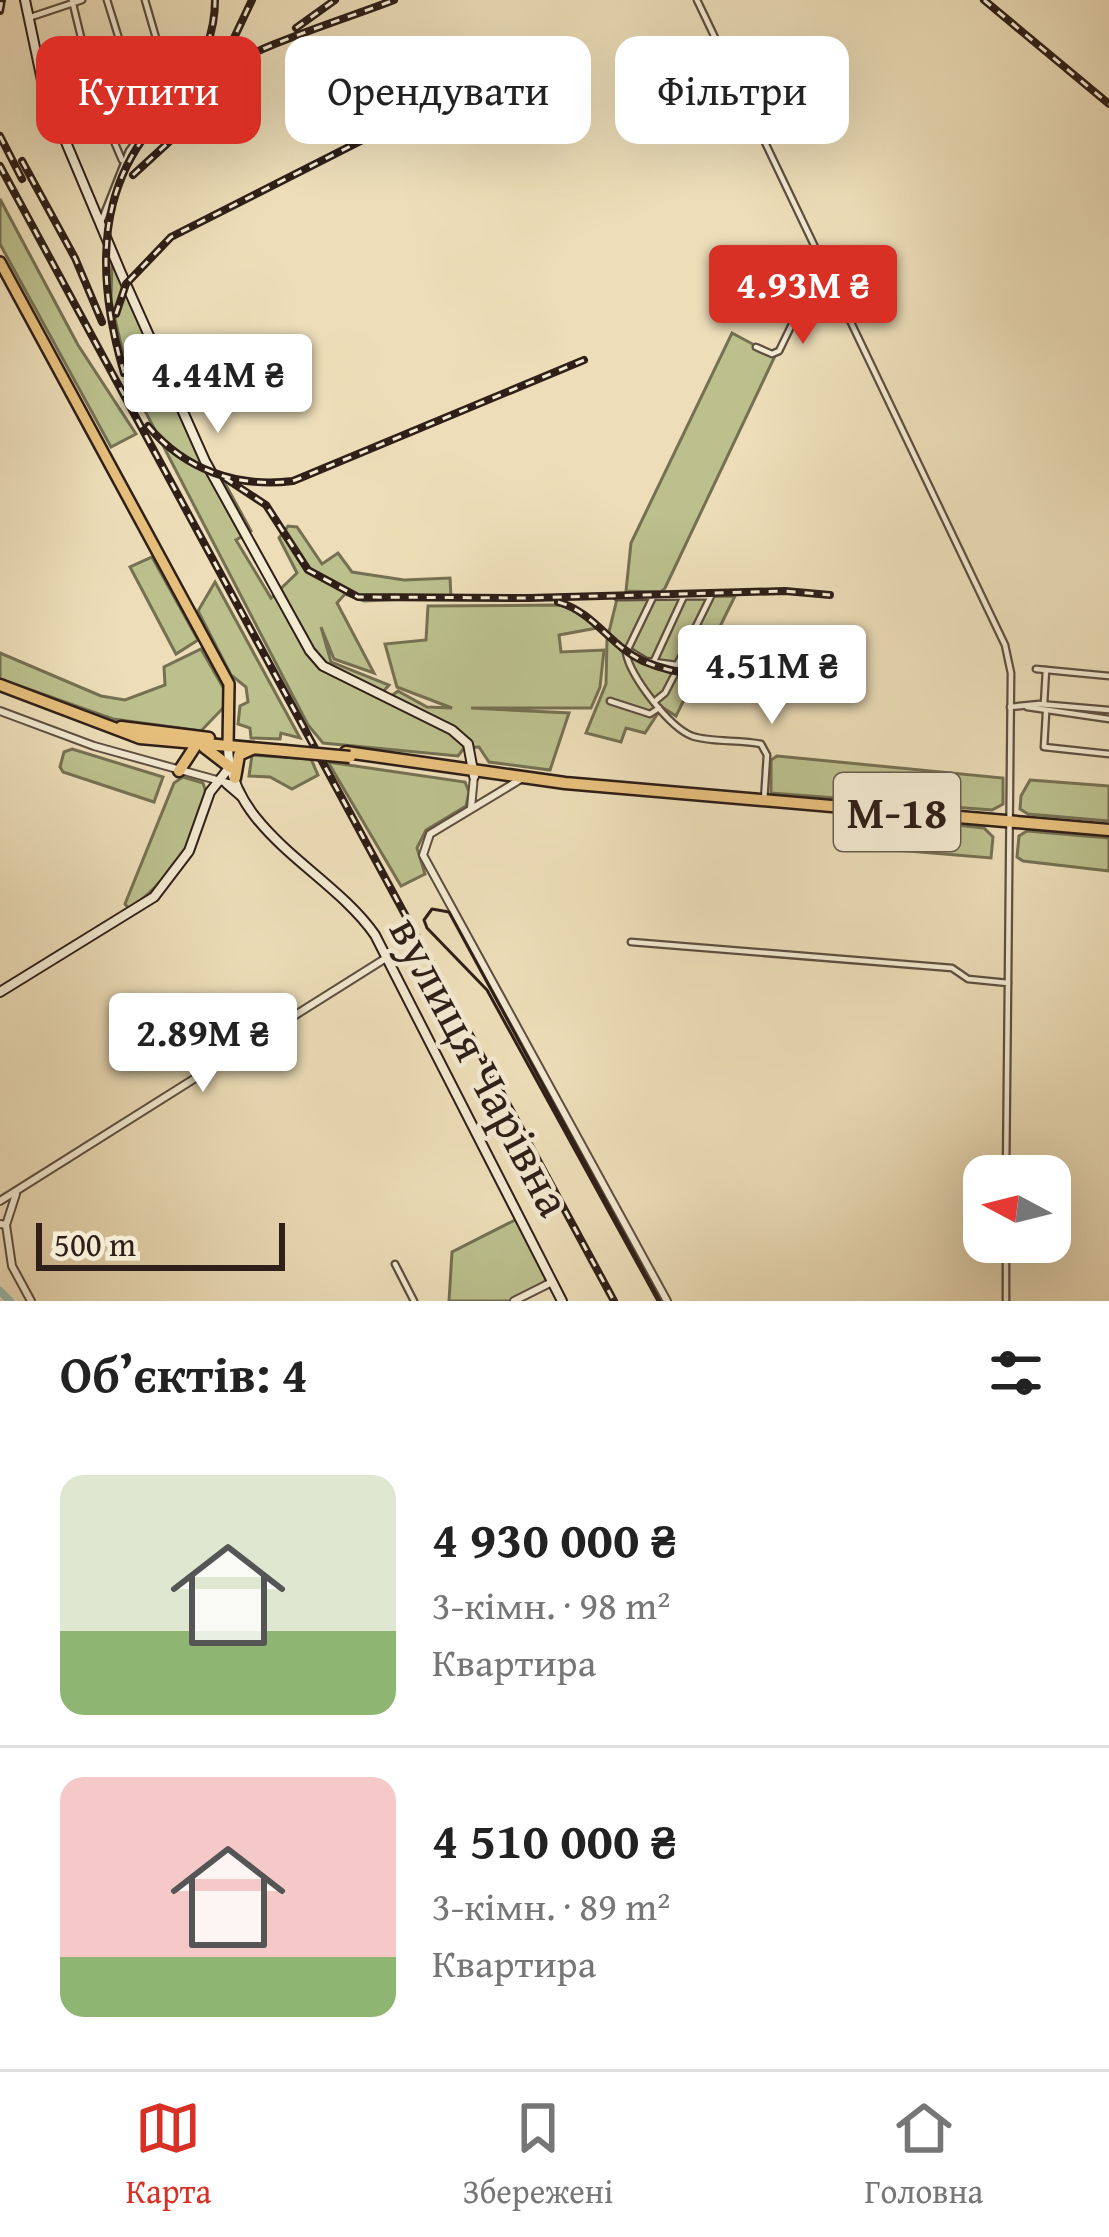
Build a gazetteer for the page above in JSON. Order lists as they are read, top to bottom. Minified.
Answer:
{"streets":{"highway":["М-18"],"main road":["вулиця Чарівна"]},"scale_bar":"500 m","north":"left","page":{"chip":["Купити","Орендувати","Фільтри"],"price":["4.93M ₴","4.44M ₴","4.51M ₴","2.89M ₴"],"scale":"500 m","heading":"Об’єктів: 4","list":[{"name":"4 930 000 ₴","note":"3-кімн. · 98 m² · Квартира"},{"name":"4 510 000 ₴","note":"3-кімн. · 89 m² · Квартира"}],"tabs":["Карта","Збережені","Головна"]}}
